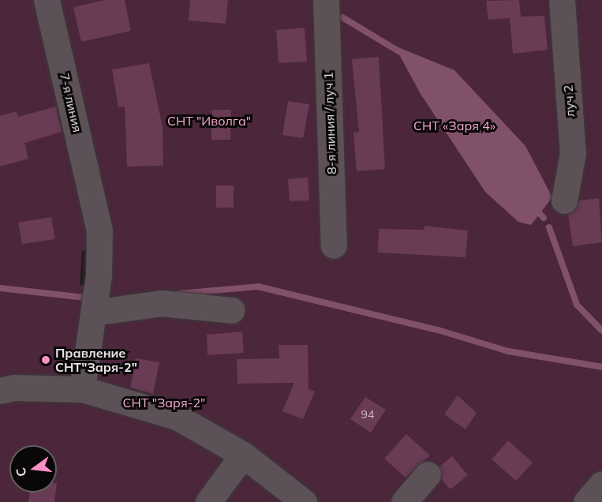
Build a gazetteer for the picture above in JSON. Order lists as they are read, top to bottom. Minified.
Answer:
{"streets":{"street":["луч 2","7-я линия","8-я линия / луч 1"]},"parks":["СНТ \"Иволга\"","СНТ «Заря 4»","СНТ \"Заря-2\""],"places":["Правление СНТ\"Заря-2\""],"house_numbers":["94"],"north":"left"}
